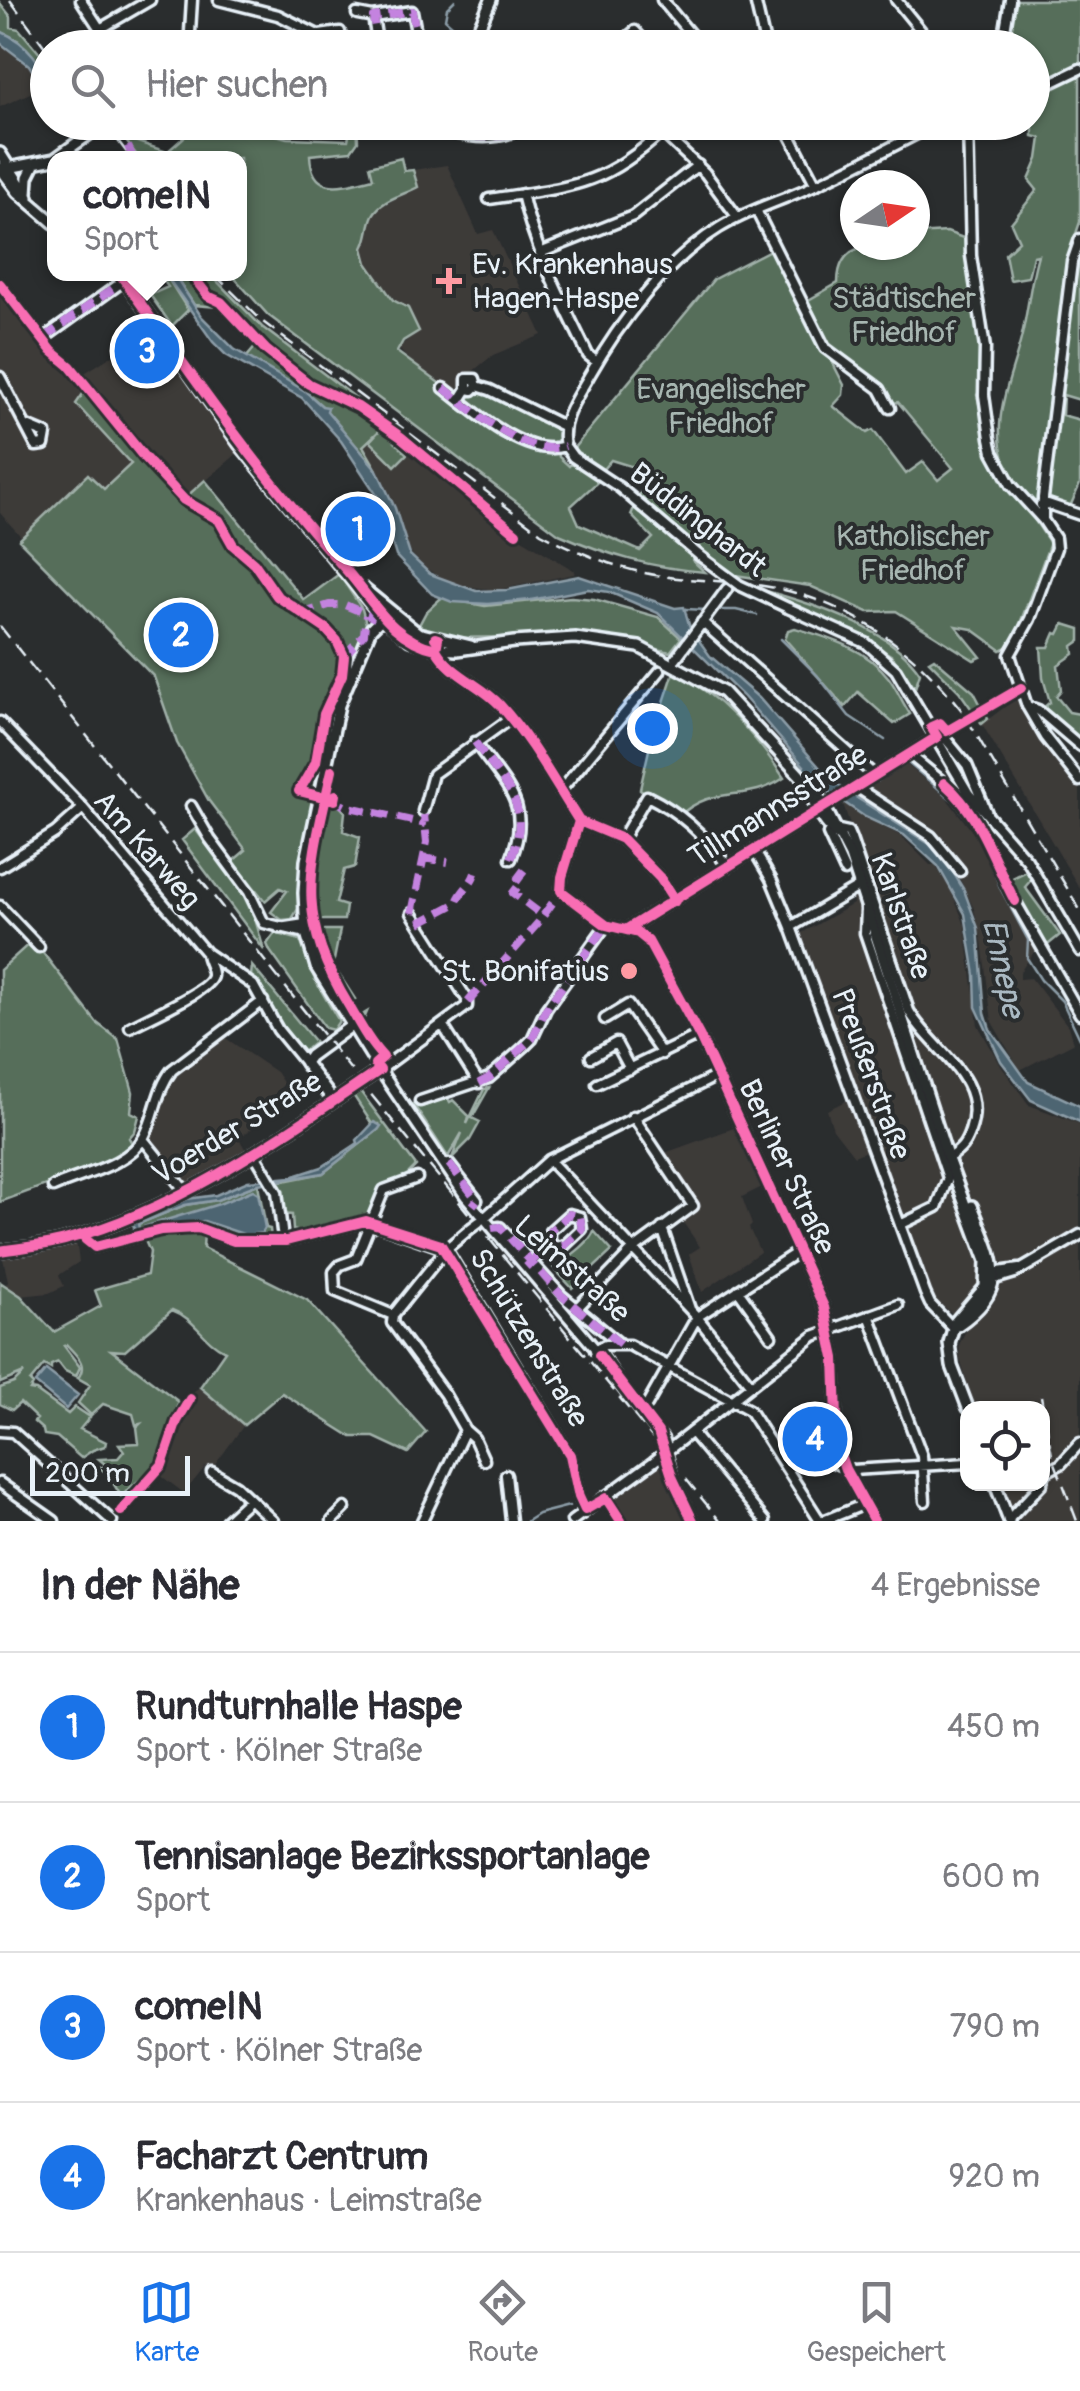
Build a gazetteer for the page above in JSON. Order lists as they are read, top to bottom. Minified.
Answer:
{"streets":{"main road":["Voerder Straße"],"street":["Büddinghardt","Tillmannsstraße","Am Karweg","Karlstraße","Preußerstraße","Berliner Straße","Leimstraße","Schützenstraße"]},"crossings":[["Büddinghardt","Tillmannsstraße"],["Tillmannsstraße","Preußerstraße"],["Voerder Straße","Leimstraße"]],"water":["Ennepe"],"parks":["Städtischer Friedhof","Evangelischer Friedhof","Katholischer Friedhof"],"places":{"health":["Ev. Krankenhaus Hagen-Haspe"],"other":["St. Bonifatius"]},"scale_bar":"200 m","north":"right","page":{"search":"Hier suchen","popup":["comeIN","Sport"],"pins":["3","1","2","4"],"scale":"200 m","heading":["In der Nähe","4 Ergebnisse"],"list":[{"mark":"1","name":"Rundturnhalle Haspe","note":"Sport · Kölner Straße","value":"450 m"},{"mark":"2","name":"Tennisanlage Bezirkssportanlage","note":"Sport","value":"600 m"},{"mark":"3","name":"comeIN","note":"Sport · Kölner Straße","value":"790 m"},{"mark":"4","name":"Facharzt Centrum","note":"Krankenhaus · Leimstraße","value":"920 m"}],"nav":["Karte","Route","Gespeichert"]}}
